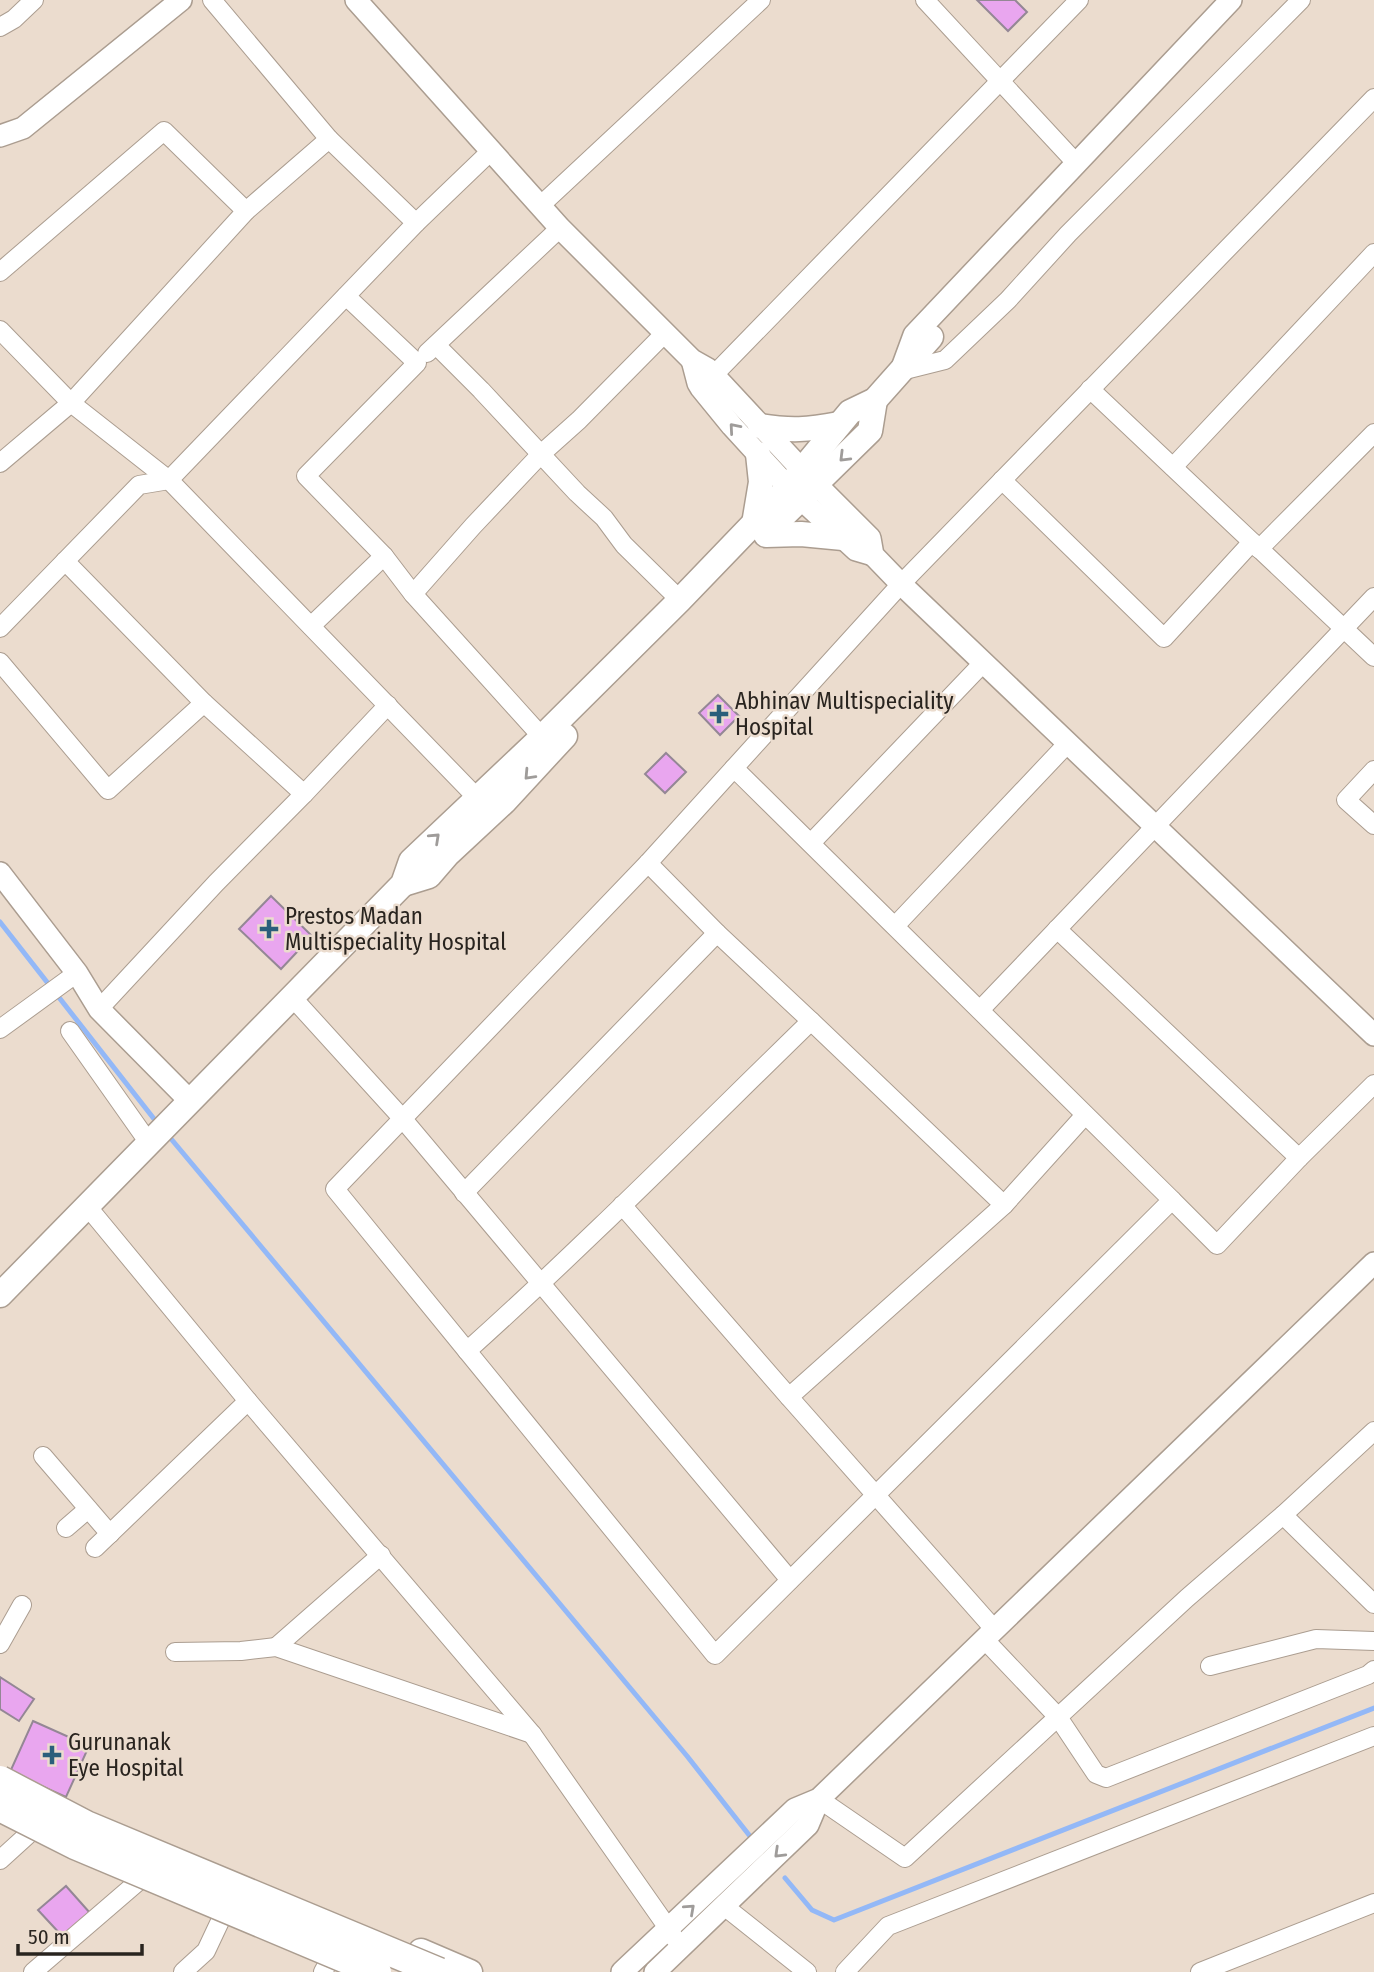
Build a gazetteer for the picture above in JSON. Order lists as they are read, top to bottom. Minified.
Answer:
{"places":{"health":["Abhinav Multispeciality Hospital","Prestos Madan Multispeciality Hospital","Gurunanak Eye Hospital"]},"scale_bar":"50 m"}
